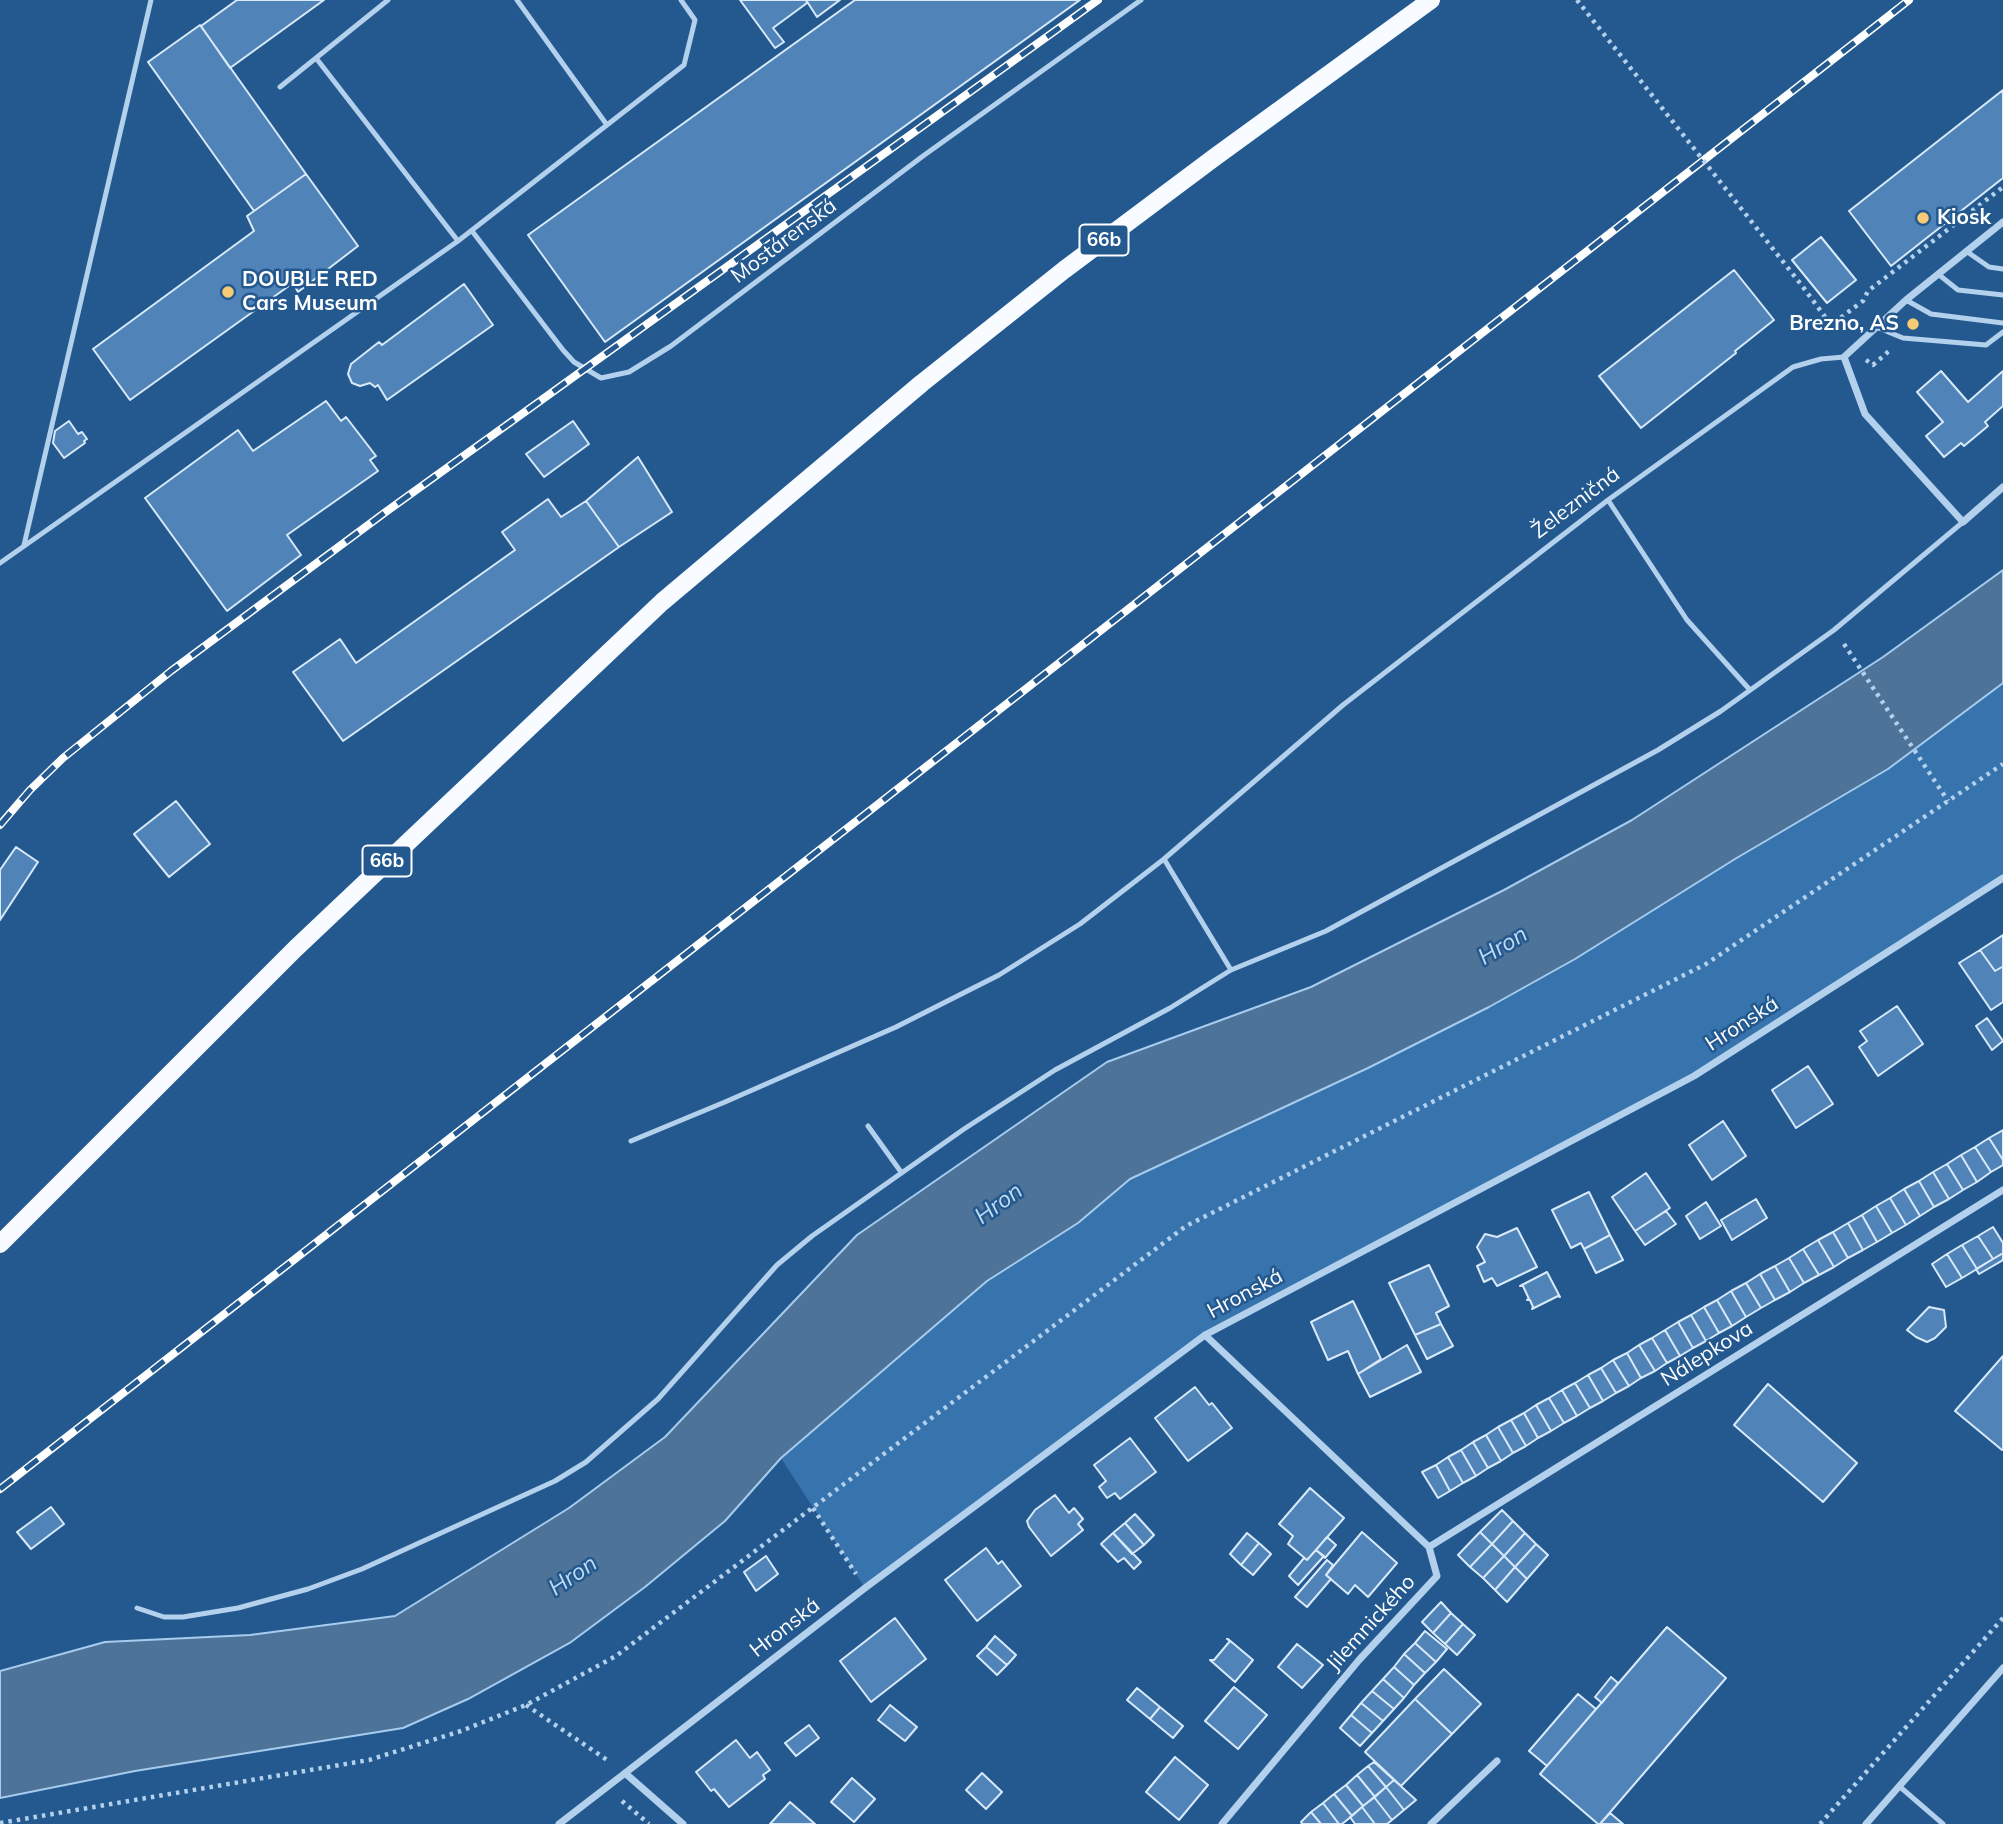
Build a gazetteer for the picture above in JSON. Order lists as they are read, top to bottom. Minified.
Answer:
{"streets":{"main road":["66b"],"street":["Hronská","Nálepkova","Jilemnického"],"lane":["Mostárenská","Železničná"]},"crossings":[["Nálepkova","Jilemnického"]],"water":["Hron"],"places":["Kiosk","DOUBLE RED Cars Museum","Brezno, AS"]}
